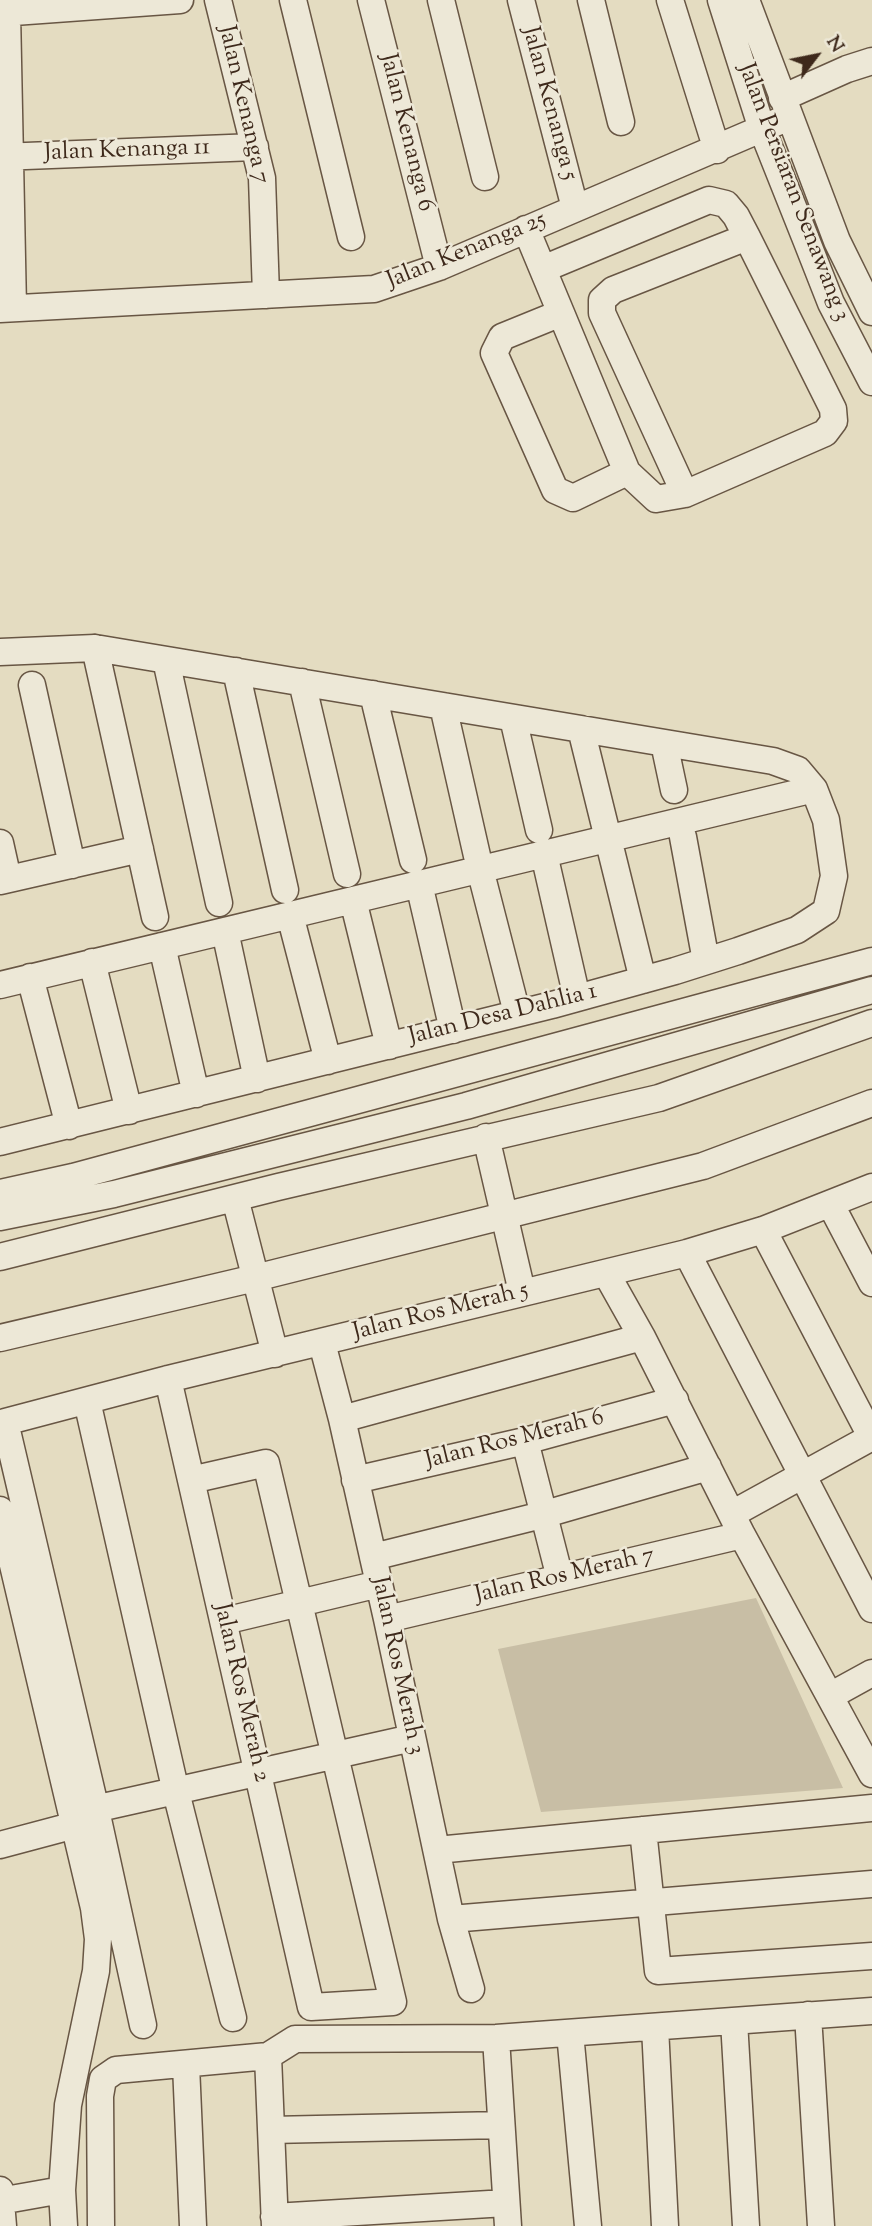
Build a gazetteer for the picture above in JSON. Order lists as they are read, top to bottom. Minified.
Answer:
{"streets":{"street":["Jalan Kenanga 5","Jalan Kenanga 7","Jalan Kenanga 6","Jalan Kenanga 11","Jalan Persiaran Senawang 3","Jalan Kenanga 25","Jalan Desa Dahlia 1","Jalan Ros Merah 5","Jalan Ros Merah 6","Jalan Ros Merah 7","Jalan Ros Merah 3","Jalan Ros Merah 2"]},"crossings":[["Jalan Kenanga 5","Jalan Kenanga 25"],["Jalan Kenanga 7","Jalan Kenanga 11"],["Jalan Kenanga 7","Jalan Kenanga 25"],["Jalan Kenanga 6","Jalan Kenanga 25"],["Jalan Persiaran Senawang 3","Jalan Kenanga 25"],["Jalan Ros Merah 5","Jalan Ros Merah 3"],["Jalan Ros Merah 5","Jalan Ros Merah 2"],["Jalan Ros Merah 6","Jalan Ros Merah 3"],["Jalan Ros Merah 7","Jalan Ros Merah 3"]],"north":"top right"}
